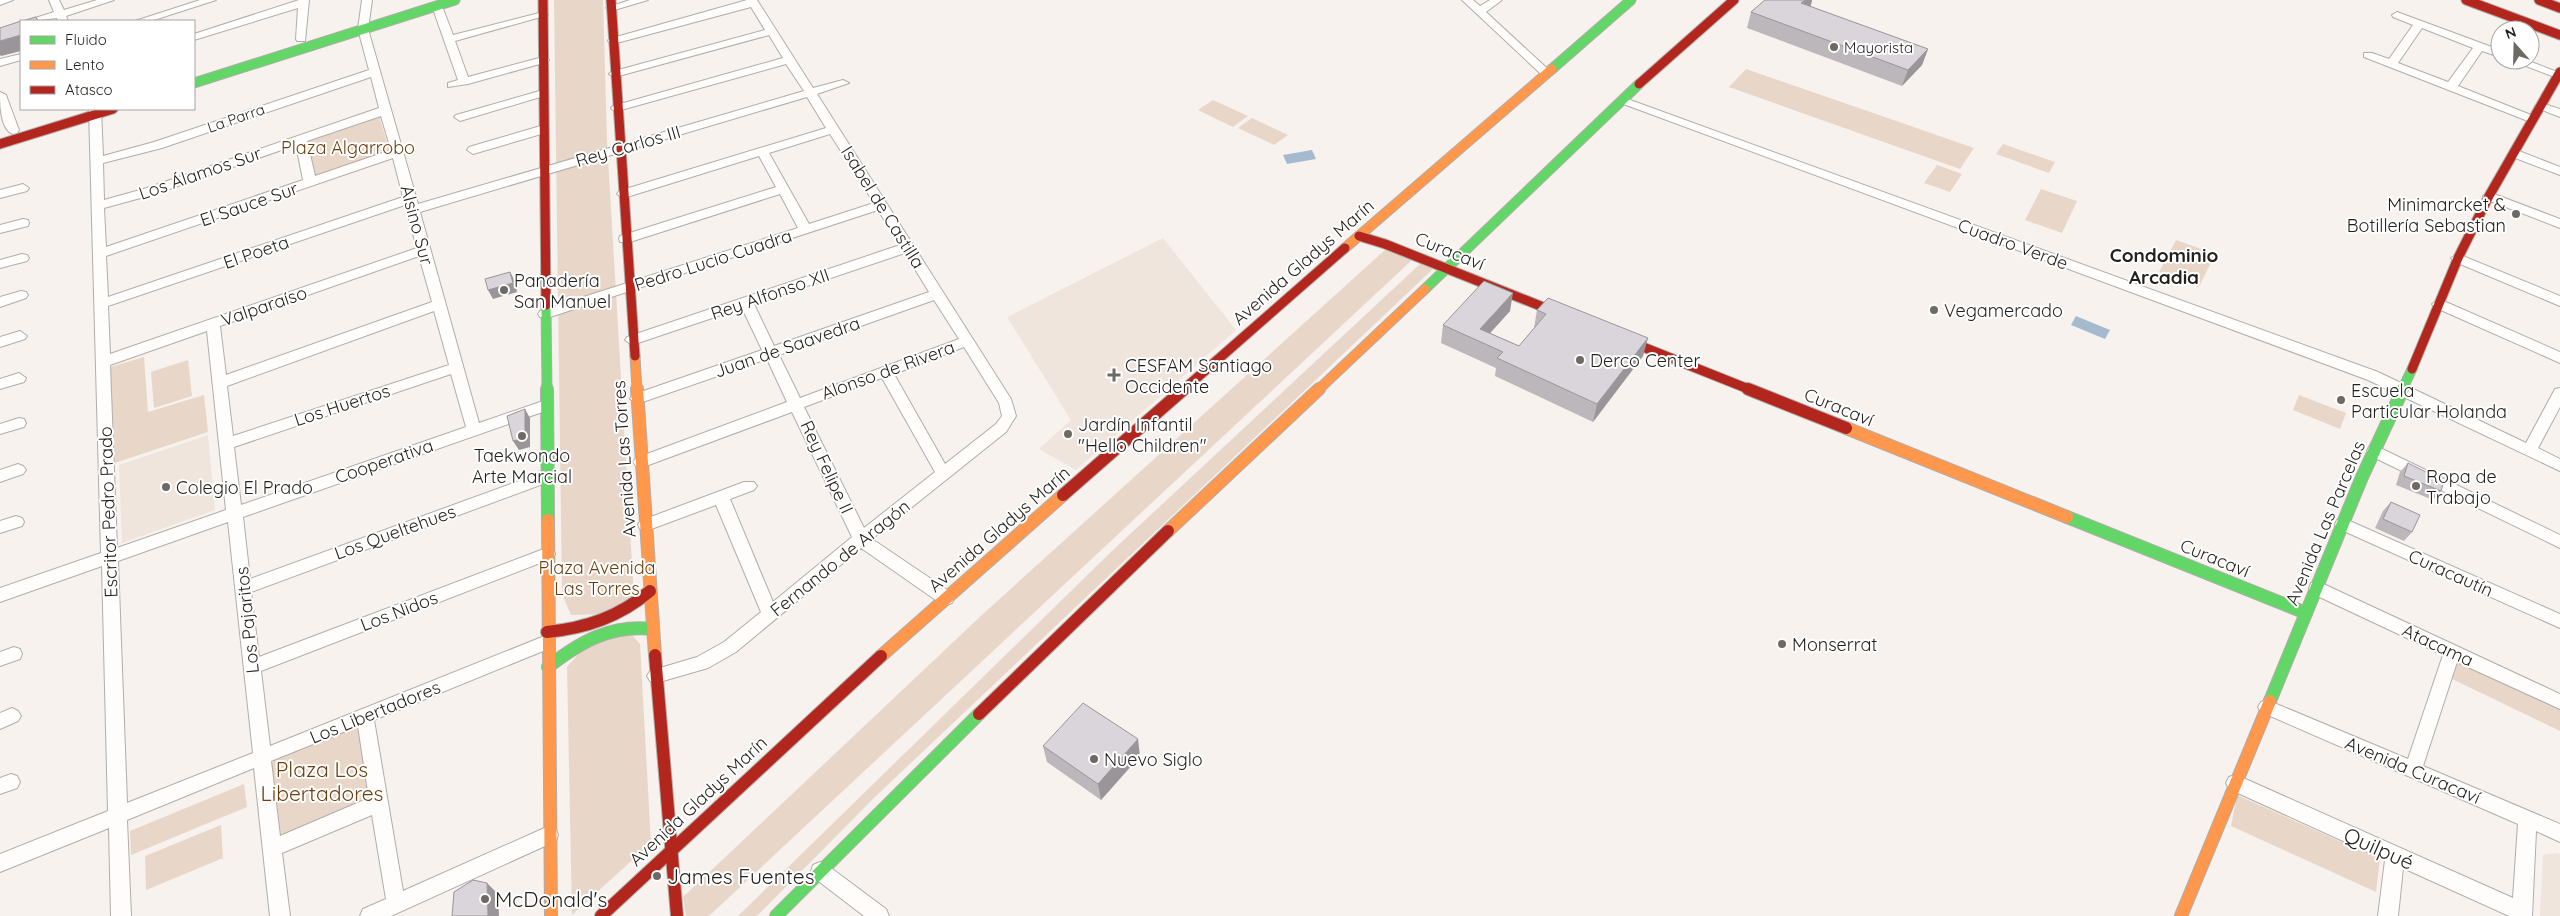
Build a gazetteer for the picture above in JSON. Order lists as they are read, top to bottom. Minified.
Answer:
{"streets":{"street":["La Parra","Rey Carlos III","Los Álamos Sur","El Sauce Sur","Isabel de Castilla","Alsino Sur","Cuadro Verde","Curacaví","El Poeta","Pedro Lucio Cuadra","Avenida Gladys Marín","Rey Alfonso XII","Valparaíso","Juan de Saavedra","Alonso de Rivera","Los Huertos","Avenida Las Torres","Cooperativa","Rey Felipe II","Escritor Pedro Prado","Avenida Las Parcelas","Los Queltehues","Fernando de Aragón","Curacautín","Los Nidos","Los Pajaritos","Atacama","Los Libertadores","Avenida Curacaví","Quilpué"]},"crossings":[["La Parra","Alsino Sur"],["La Parra","Escritor Pedro Prado"],["Rey Carlos III","Isabel de Castilla"],["Rey Carlos III","Alsino Sur"],["Rey Carlos III","El Poeta"],["Rey Carlos III","Avenida Las Torres"],["Los Álamos Sur","Alsino Sur"],["Los Álamos Sur","Escritor Pedro Prado"],["El Sauce Sur","Alsino Sur"],["El Sauce Sur","Escritor Pedro Prado"],["Isabel de Castilla","Pedro Lucio Cuadra"],["Isabel de Castilla","Rey Alfonso XII"],["Isabel de Castilla","Juan de Saavedra"],["Isabel de Castilla","Alonso de Rivera"],["Isabel de Castilla","Fernando de Aragón"],["Alsino Sur","El Poeta"],["Alsino Sur","Valparaíso"],["Alsino Sur","Los Huertos"],["Alsino Sur","Cooperativa"],["Cuadro Verde","Avenida Las Parcelas"],["Curacaví","Avenida Gladys Marín"],["Curacaví","Avenida Las Parcelas"],["El Poeta","Escritor Pedro Prado"],["Pedro Lucio Cuadra","Avenida Las Torres"],["Avenida Gladys Marín","Avenida Las Torres"],["Avenida Gladys Marín","Rey Felipe II"],["Rey Alfonso XII","Avenida Las Torres"],["Rey Alfonso XII","Rey Felipe II"],["Valparaíso","Escritor Pedro Prado"],["Valparaíso","Los Pajaritos"],["Juan de Saavedra","Avenida Las Torres"],["Juan de Saavedra","Rey Felipe II"],["Alonso de Rivera","Avenida Las Torres"],["Alonso de Rivera","Rey Felipe II"],["Los Huertos","Los Pajaritos"],["Avenida Las Torres","Fernando de Aragón"],["Cooperativa","Escritor Pedro Prado"],["Cooperativa","Los Pajaritos"],["Rey Felipe II","Fernando de Aragón"],["Escritor Pedro Prado","Los Libertadores"],["Avenida Las Parcelas","Curacautín"],["Avenida Las Parcelas","Atacama"],["Avenida Las Parcelas","Avenida Curacaví"],["Avenida Las Parcelas","Quilpué"],["Los Queltehues","Los Pajaritos"],["Los Nidos","Los Pajaritos"],["Los Pajaritos","Los Libertadores"]],"districts":["Condominio Arcadia"],"parks":["Plaza Algarrobo","Plaza Avenida Las Torres","Plaza Los Libertadores"],"places":{"other":["Mayorista","Minimarcket & Botillería Sebastian","Panadería San Manuel","Vegamercado","Derco Center","Escuela Particular Holanda","Jardín Infantil \"Hello Children\"","Taekwondo Arte Marcial","Ropa de Trabajo","Colegio El Prado","Monserrat","Nuevo Siglo","James Fuentes","McDonald's"],"health":["CESFAM Santiago Occidente"]},"legend":["Fluido","Lento","Atasco"],"north":"top"}
